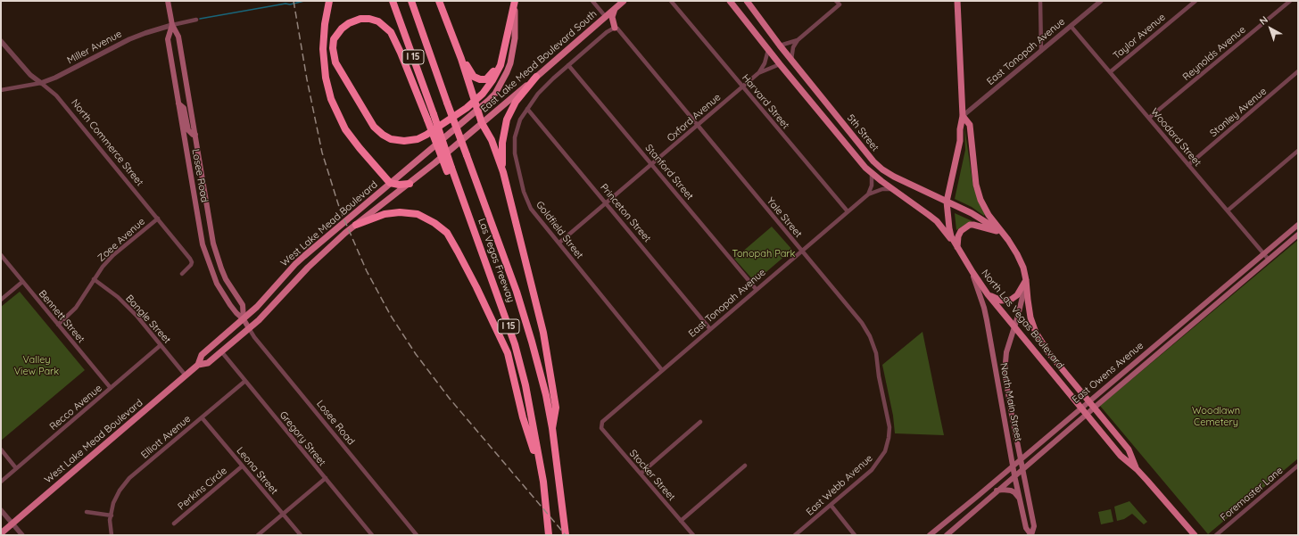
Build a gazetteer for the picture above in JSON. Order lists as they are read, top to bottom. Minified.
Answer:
{"streets":{"highway":["I 15","Las Vegas Freeway"],"main road":["East Lake Mead Boulevard South","5th Street","Losee Road","West Lake Mead Boulevard","North Las Vegas Boulevard","East Owens Avenue","North Main Street"],"street":["Taylor Avenue","Miller Avenue","East Tonopah Avenue","Reynolds Avenue","Harvard Street","Stanley Avenue","Oxford Avenue","Woodard Street","North Commerce Street","Stanford Street","Princeton Street","Yale Street","Goldfield Street","Zoee Avenue","Bennett Street","Bangle Street","Recco Avenue","Elliott Avenue","Gregory Street","Leona Street","Stocker Street","East Webb Avenue","Perkins Circle","Foremaster Lane"]},"crossings":[["Taylor Avenue","Woodard Street"],["Miller Avenue","North Commerce Street"],["Miller Avenue","Losee Road"],["East Tonopah Avenue","Harvard Street"],["East Tonopah Avenue","5th Street"],["East Tonopah Avenue","Woodard Street"],["East Tonopah Avenue","Stanford Street"],["East Tonopah Avenue","Princeton Street"],["East Tonopah Avenue","Yale Street"],["East Tonopah Avenue","Goldfield Street"],["East Tonopah Avenue","North Las Vegas Boulevard"],["East Tonopah Avenue","Stocker Street"],["Reynolds Avenue","Woodard Street"],["East Lake Mead Boulevard South","West Lake Mead Boulevard"],["Harvard Street","Oxford Avenue"],["Stanley Avenue","Woodard Street"],["Oxford Avenue","5th Street"],["Oxford Avenue","Stanford Street"],["Oxford Avenue","Princeton Street"],["Oxford Avenue","Yale Street"],["Oxford Avenue","Goldfield Street"],["5th Street","North Las Vegas Boulevard"],["Woodard Street","East Owens Avenue"],["North Commerce Street","Zoee Avenue"],["Stanford Street","Goldfield Street"],["Losee Road","West Lake Mead Boulevard"],["Princeton Street","Goldfield Street"],["Yale Street","Goldfield Street"],["Yale Street","East Webb Avenue"],["West Lake Mead Boulevard","Bangle Street"],["West Lake Mead Boulevard","Gregory Street"],["Zoee Avenue","Bennett Street"],["Zoee Avenue","Bangle Street"],["Bennett Street","Recco Avenue"],["Bangle Street","Recco Avenue"],["North Las Vegas Boulevard","East Owens Avenue"],["North Las Vegas Boulevard","North Main Street"],["East Owens Avenue","North Main Street"],["Elliott Avenue","Gregory Street"],["Elliott Avenue","Leona Street"],["Leona Street","Perkins Circle"]],"parks":["Tonopah Park","Valley View Park","Woodlawn Cemetery"],"north":"top left"}
